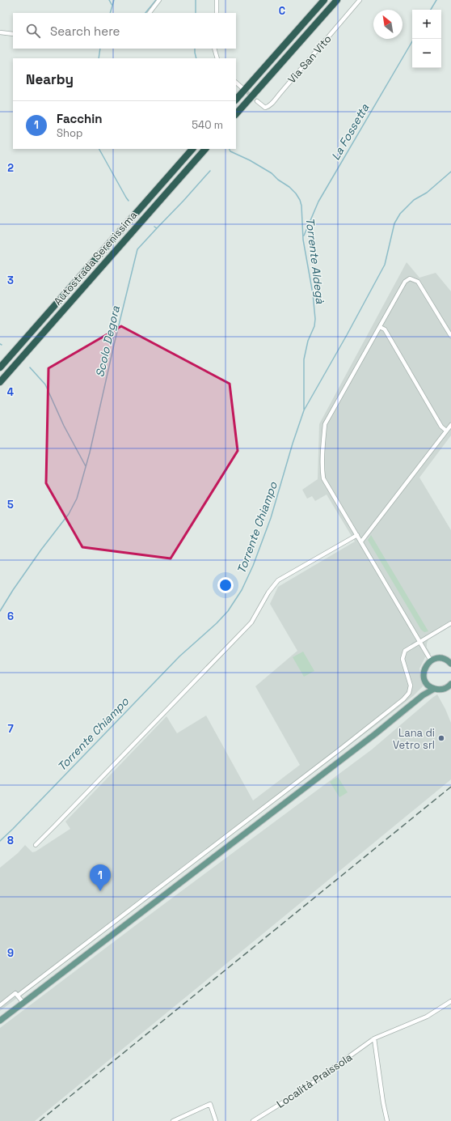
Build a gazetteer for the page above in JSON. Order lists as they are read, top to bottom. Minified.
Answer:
{"streets":{"highway":["Autostrada Serenissima"],"street":["Via San Vito","Località Praissola"]},"water":["La Fossetta","Torrente Aldegà","Scolo Degora","Torrente Chiampo"],"places":["Lana di Vetro srl"],"north":"top left","page":{"map_buttons":["+","−"],"search":"Search here","heading":"Nearby","list":[{"mark":"1","name":"Facchin","note":"Shop","value":"540 m"}],"pins":"1"},"grid":{"columns":["C"],"rows":["2","3","4","5","6","7","8","9"]}}
